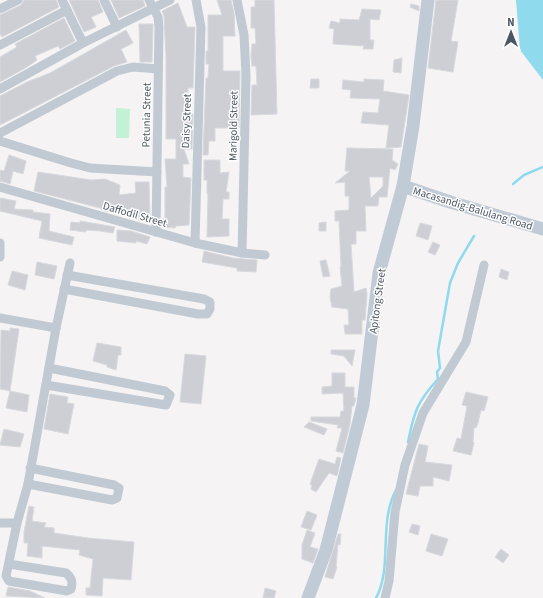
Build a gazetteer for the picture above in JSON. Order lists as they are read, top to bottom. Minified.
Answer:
{"streets":{"street":["Petunia Street","Daisy Street","Marigold Street","Macasandig-Balulang Road","Daffodil Street","Apitong Street"]},"crossings":[["Petunia Street","Daffodil Street"],["Daisy Street","Daffodil Street"],["Marigold Street","Daffodil Street"],["Macasandig-Balulang Road","Apitong Street"]],"north":"top"}
